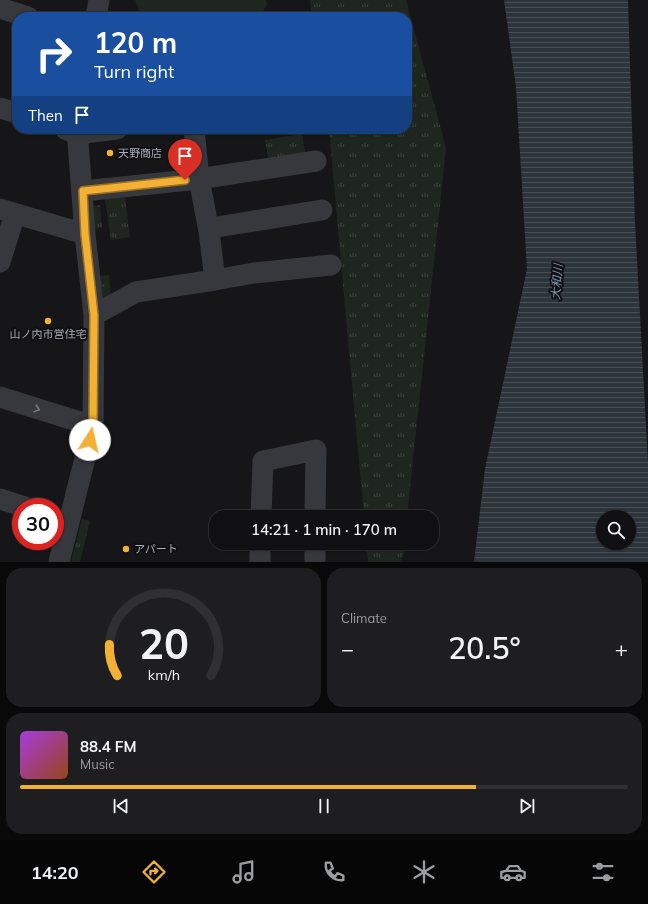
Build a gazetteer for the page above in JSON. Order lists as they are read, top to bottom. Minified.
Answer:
{"water":["大和川"],"places":["天野商店","山ノ内市営住宅","アパート"],"page":{"turn":["120 m","Turn right"],"then":"Then","limit":"30","trip":"14:21 · 1 min · 170 m","tile":"Climate","heat":["−","20.5°","+"],"song":["88.4 FM","Music"],"tabs":"14:20","gauge":["20","km/h"]}}
